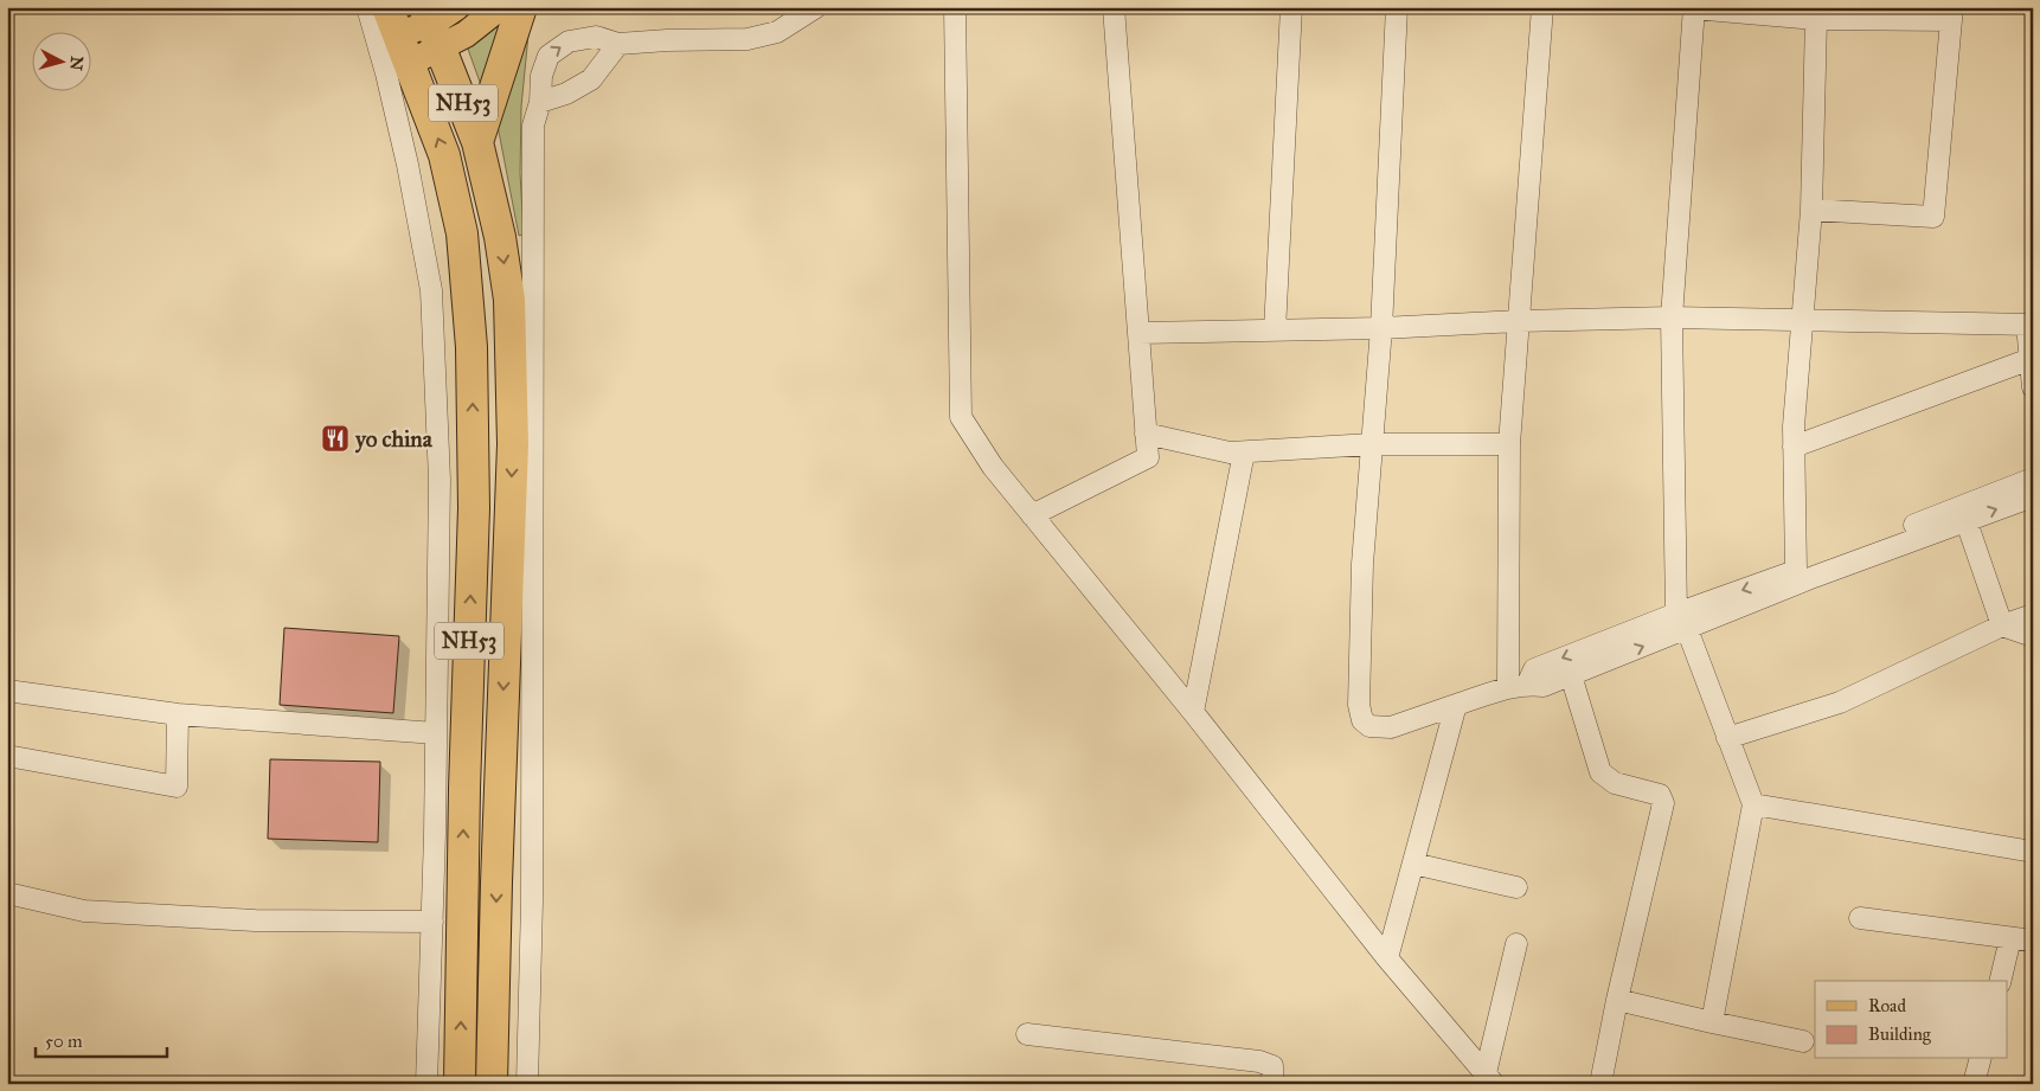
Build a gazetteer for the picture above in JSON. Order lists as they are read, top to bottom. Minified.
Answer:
{"streets":{"highway":["NH53"]},"places":{"restaurant":["yo china"]},"legend":["Road","Building"],"scale_bar":"50 m","north":"right"}
